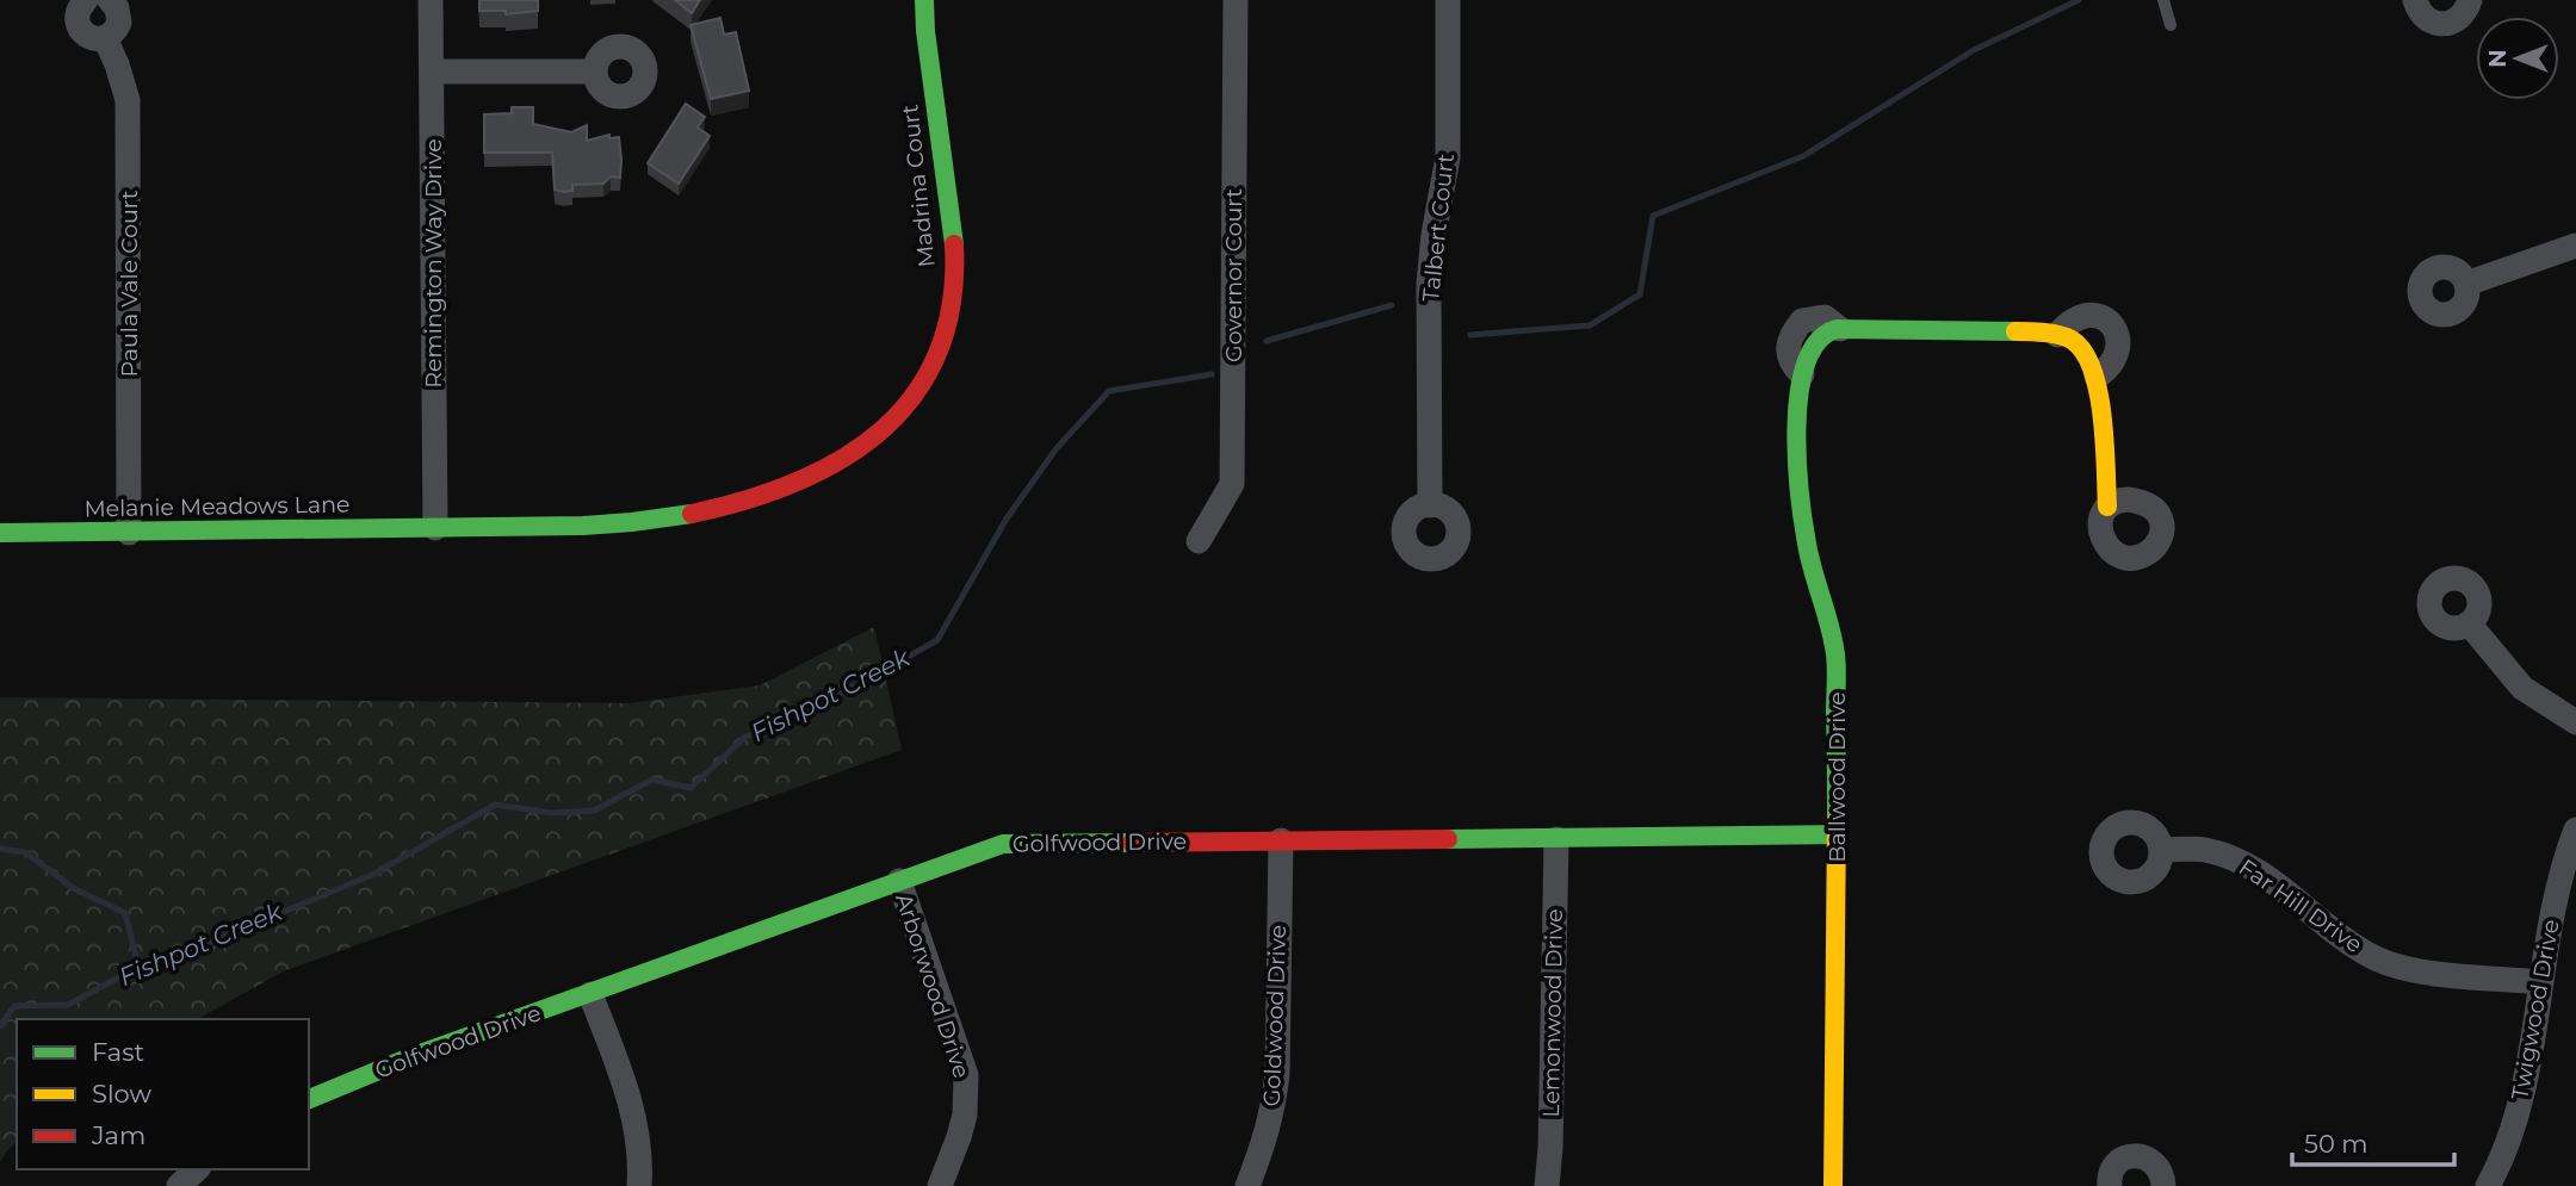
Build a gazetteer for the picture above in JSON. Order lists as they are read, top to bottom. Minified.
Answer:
{"streets":{"street":["Madrina Court","Talbert Court","Remington Way Drive","Governor Court","Paula Vale Court","Melanie Meadows Lane","Ballwood Drive","Golfwood Drive","Far Hill Drive","Arborwood Drive","Twigwood Drive","Lemonwood Drive","Goldwood Drive"]},"crossings":[["Madrina Court","Remington Way Drive"],["Madrina Court","Melanie Meadows Lane"],["Remington Way Drive","Melanie Meadows Lane"],["Paula Vale Court","Melanie Meadows Lane"],["Ballwood Drive","Golfwood Drive"],["Golfwood Drive","Arborwood Drive"],["Golfwood Drive","Lemonwood Drive"],["Golfwood Drive","Goldwood Drive"],["Far Hill Drive","Twigwood Drive"]],"water":["Fishpot Creek"],"legend":["Fast","Slow","Jam"],"scale_bar":"50 m","north":"left"}
